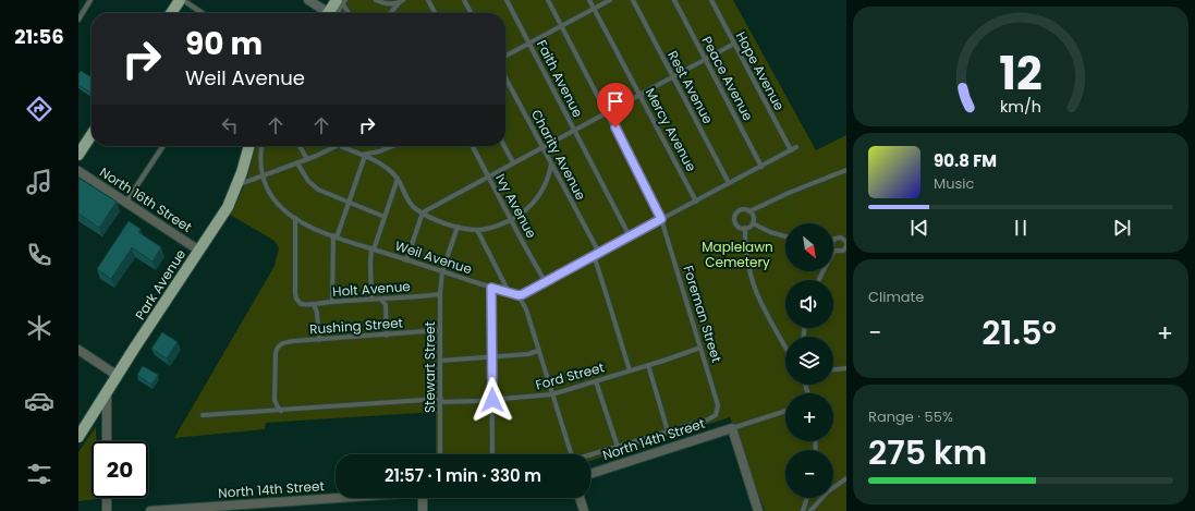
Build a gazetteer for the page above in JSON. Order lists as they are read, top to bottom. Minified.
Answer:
{"streets":{"main road":["Park Avenue"],"street":["North 16th Street","North 14th Street"],"lane":["Hope Avenue","Faith Avenue","Peace Avenue","Rest Avenue","Mercy Avenue","Charity Avenue","Ivy Avenue","Weil Avenue","Holt Avenue","Foreman Street","Rushing Street","Stewart Street","Ford Street"]},"crossings":[["North 16th Street","Park Avenue"],["Weil Avenue","Holt Avenue"],["Weil Avenue","Stewart Street"],["Holt Avenue","Stewart Street"],["Foreman Street","Ford Street"],["Rushing Street","Stewart Street"],["Rushing Street","Ford Street"],["Stewart Street","Ford Street"]],"parks":["Maplelawn Cemetery"],"north":"bottom right","page":{"tabs":"21:56","turn":["90 m","Weil Avenue"],"song":["90.8 FM","Music"],"map_buttons":["+","−"],"tile":["Climate",["Range · 55%","275 km"]],"heat":["−","21.5°","+"],"limit":"20","trip":"21:57 · 1 min · 330 m","gauge":["12","km/h"]}}
